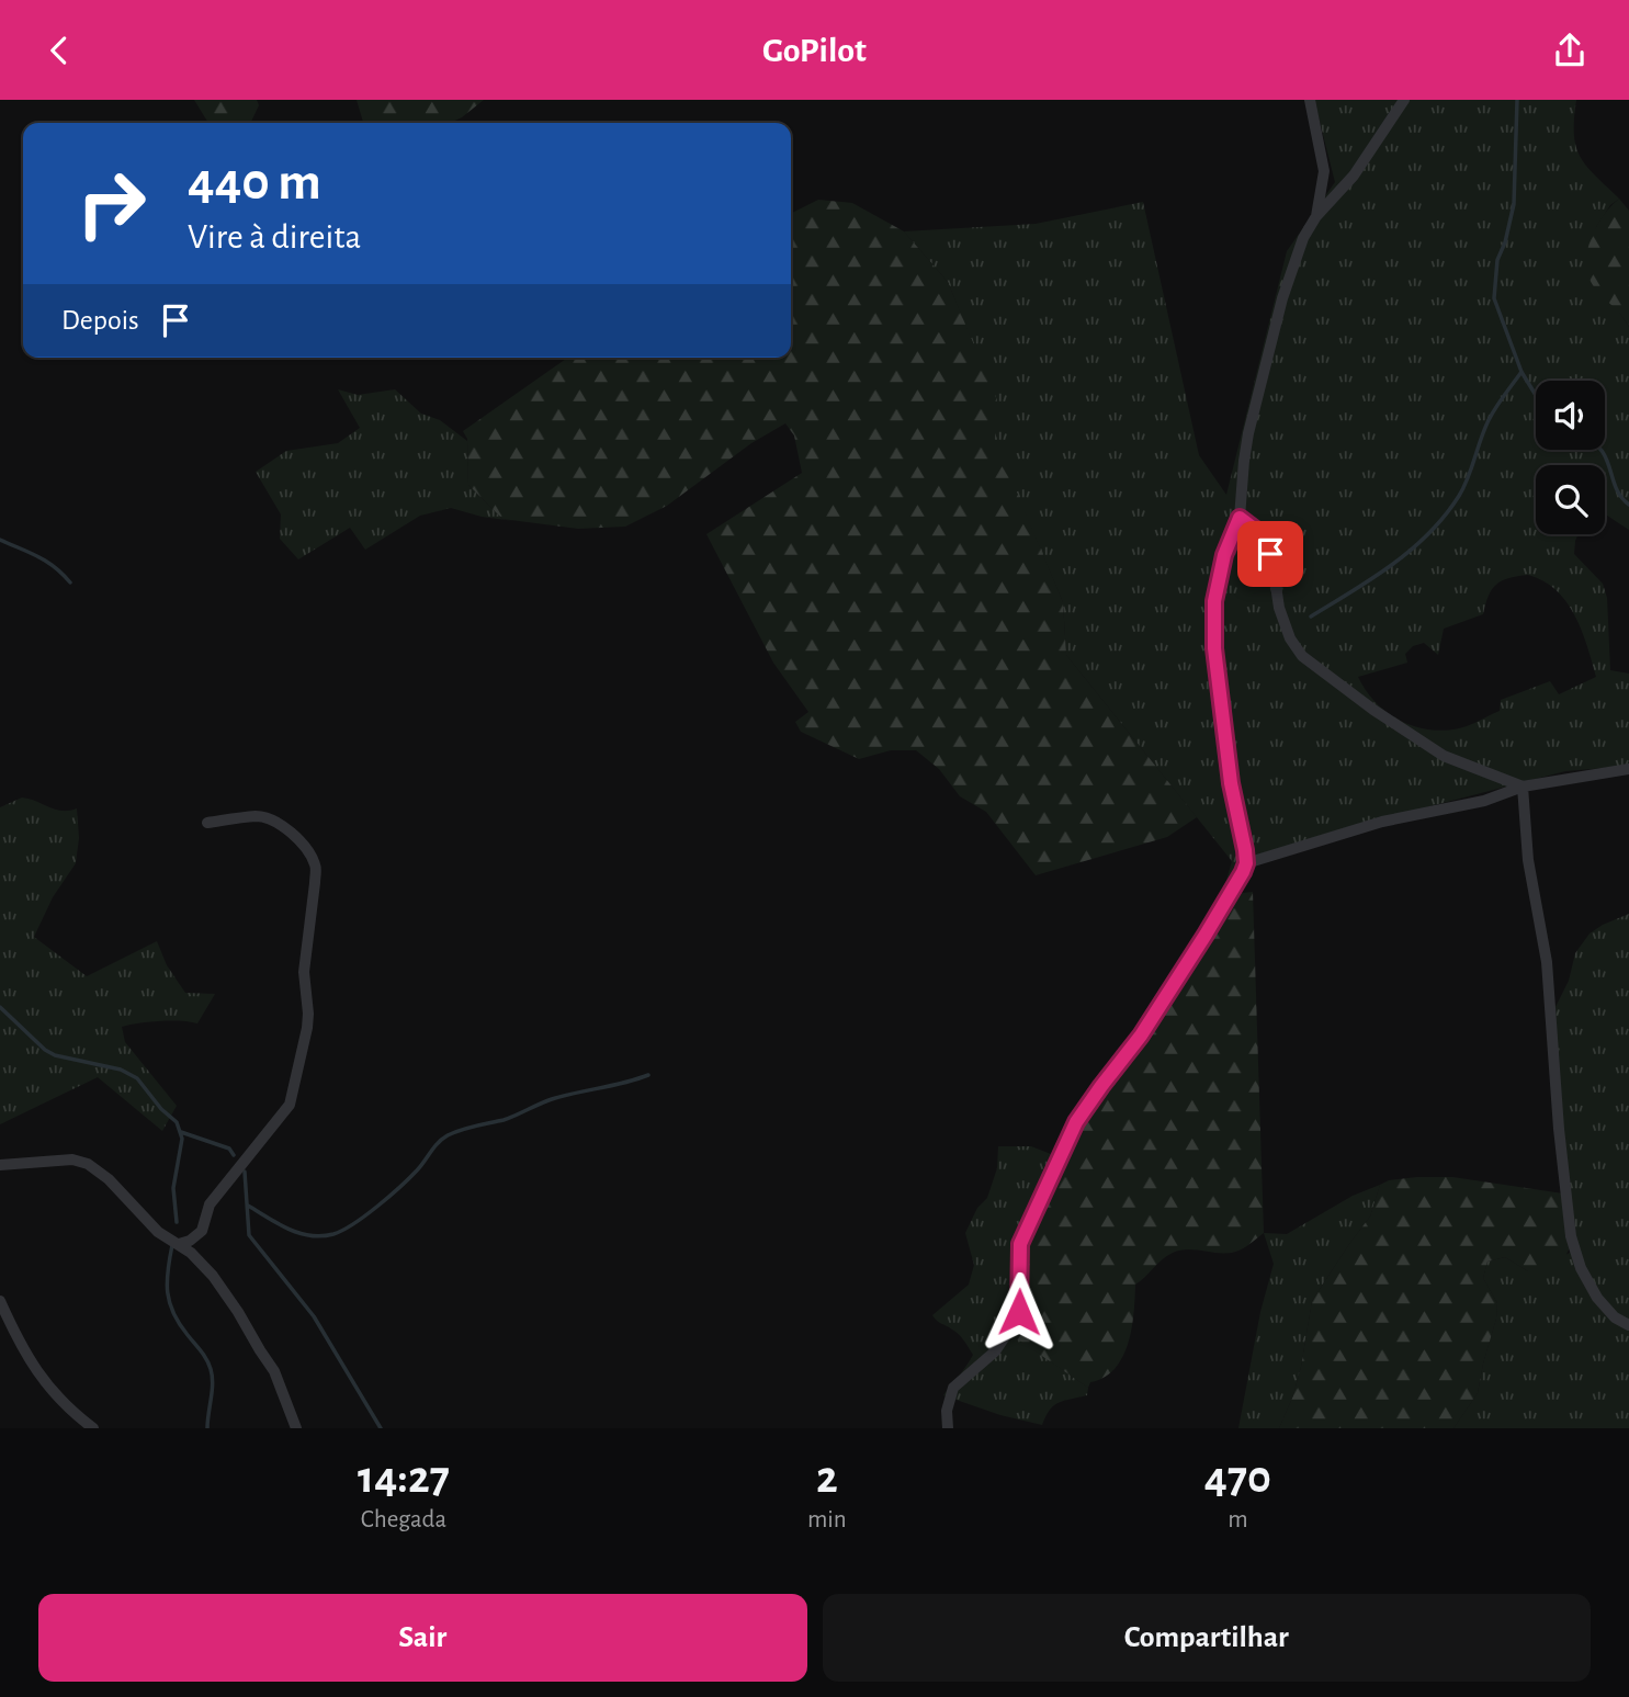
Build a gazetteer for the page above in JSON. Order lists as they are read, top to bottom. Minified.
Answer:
{"page":{"header":"GoPilot","turn":["440 m","Vire à direita"],"then":"Depois","eta":["14:27","Chegada","2","min","470","m"],"buttons":["Sair","Compartilhar"]}}
